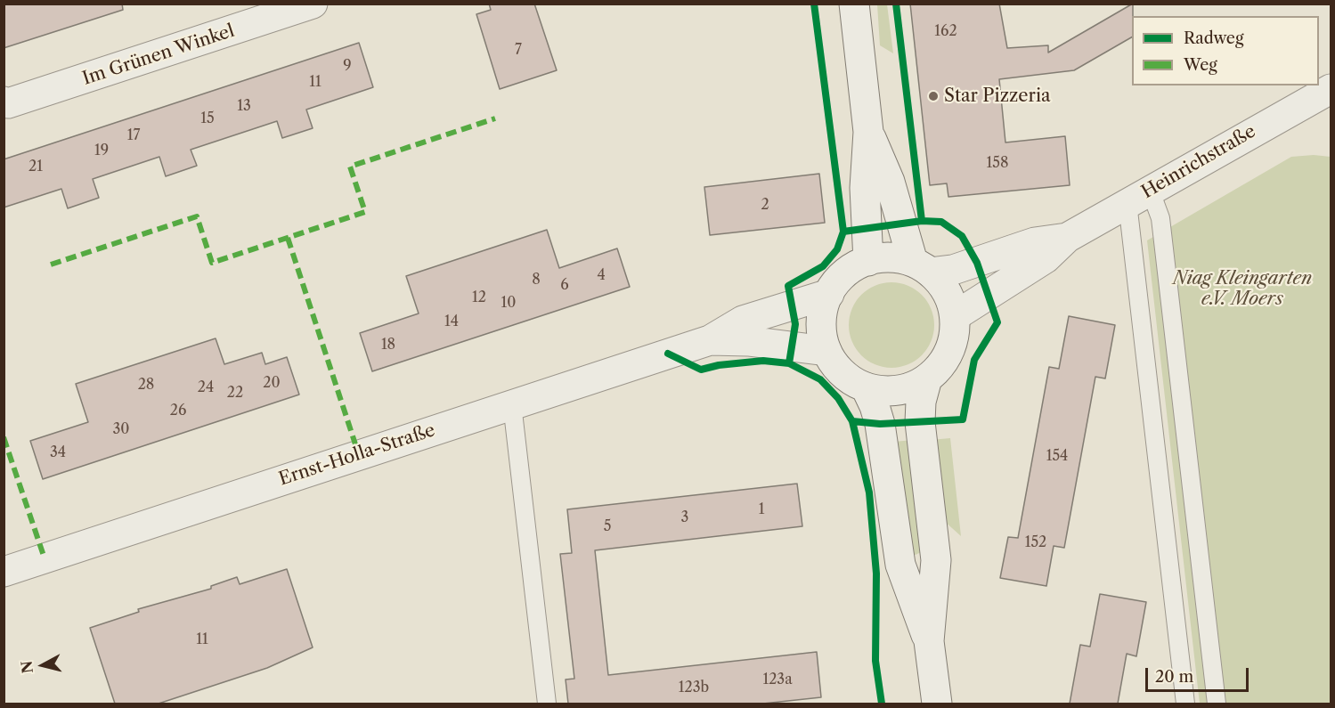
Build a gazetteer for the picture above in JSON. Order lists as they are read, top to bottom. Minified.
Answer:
{"streets":{"street":["Im Grünen Winkel","Heinrichstraße","Ernst-Holla-Straße"]},"crossings":[["Heinrichstraße","Ernst-Holla-Straße"]],"parks":["Niag Kleingarten e.V. Moers"],"places":["Star Pizzeria"],"house_numbers":["162","7","9","11","13","15","17","19","158","21","2","4","8","6","12","10","14","18","20","28","24","22","26","30","34","154","1","3","5","152","11","123a","123b"],"legend":["Radweg","Weg"],"scale_bar":"20 m","north":"left"}
